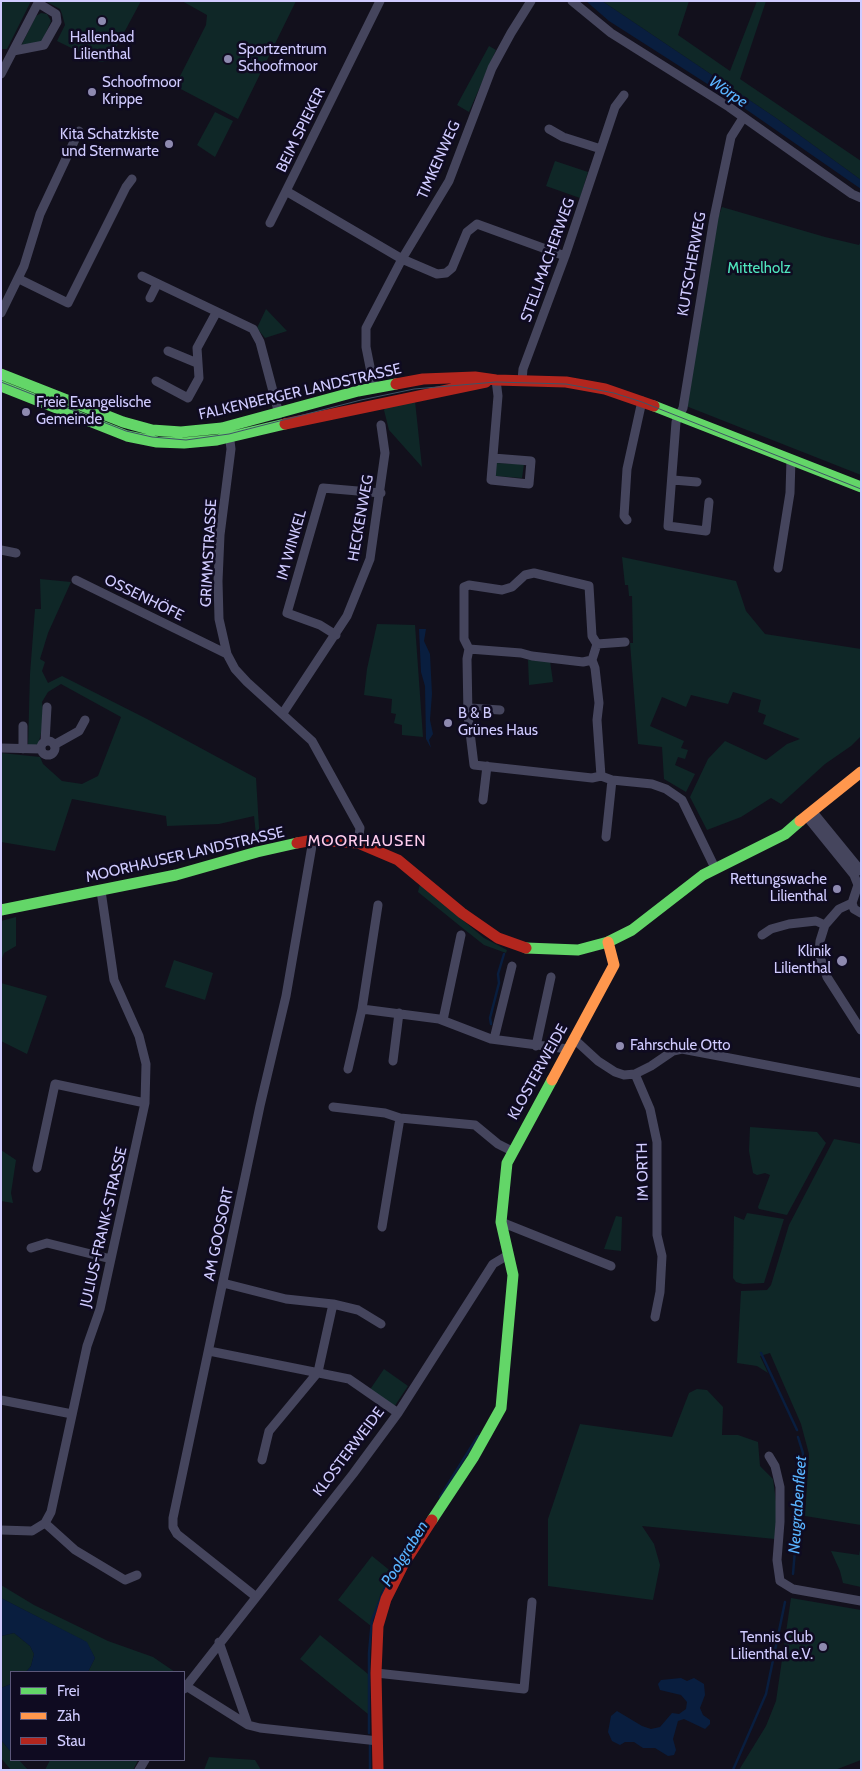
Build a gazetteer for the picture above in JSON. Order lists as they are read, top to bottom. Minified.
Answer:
{"streets":{"street":["BEIM SPIEKER","TIMKENWEG","STELLMACHERWEG","KUTSCHERWEG","FALKENBERGER LANDSTRASSE","HECKENWEG","IM WINKEL","GRIMMSTRASSE","OSSENHÖFE","MOORHAUSER LANDSTRASSE","KLOSTERWEIDE","IM ORTH","JULIUS-FRANK-STRASSE","AM GOOSORT"]},"crossings":[["BEIM SPIEKER","TIMKENWEG"],["BEIM SPIEKER","STELLMACHERWEG"],["TIMKENWEG","FALKENBERGER LANDSTRASSE"],["STELLMACHERWEG","FALKENBERGER LANDSTRASSE"],["KUTSCHERWEG","FALKENBERGER LANDSTRASSE"],["FALKENBERGER LANDSTRASSE","GRIMMSTRASSE"],["HECKENWEG","IM WINKEL"],["HECKENWEG","GRIMMSTRASSE"],["GRIMMSTRASSE","OSSENHÖFE"],["GRIMMSTRASSE","MOORHAUSER LANDSTRASSE"],["MOORHAUSER LANDSTRASSE","KLOSTERWEIDE"],["MOORHAUSER LANDSTRASSE","JULIUS-FRANK-STRASSE"],["MOORHAUSER LANDSTRASSE","AM GOOSORT"],["KLOSTERWEIDE","AM GOOSORT"]],"districts":["MOORHAUSEN"],"water":["Wörpe","Neugrabenfleet","Poolgraben"],"parks":["Mittelholz"],"places":["Hallenbad Lilienthal","Sportzentrum Schoofmoor","Schoofmoor Krippe","Kita Schatzkiste und Sternwarte","Freie Evangelische Gemeinde","B & B Grünes Haus","Rettungswache Lilienthal","Klinik Lilienthal","Fahrschule Otto","Tennis Club Lilienthal e.V."],"legend":["Frei","Zäh","Stau"]}
